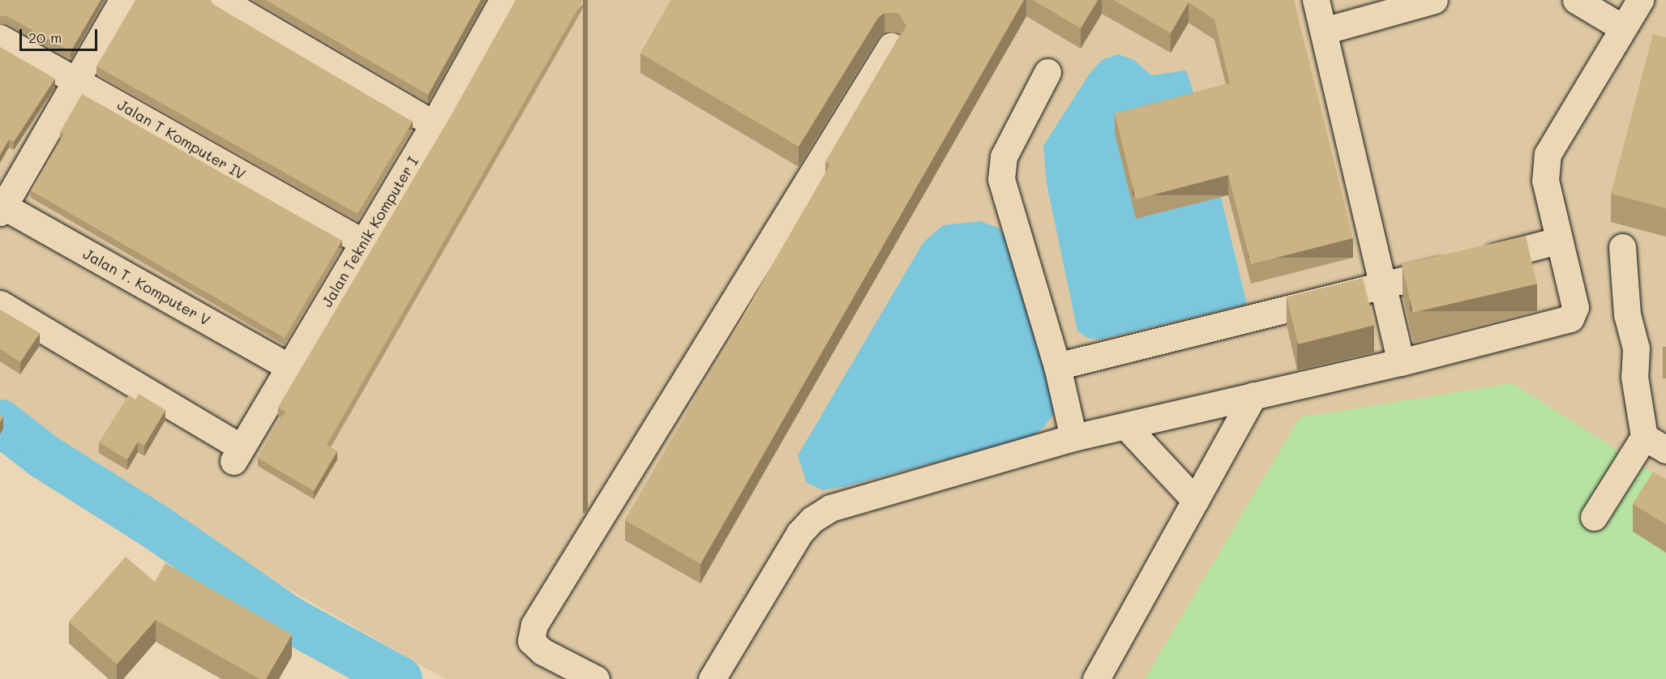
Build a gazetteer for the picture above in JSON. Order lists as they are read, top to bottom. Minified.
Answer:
{"streets":{"street":["Jalan T Komputer IV","Jalan Teknik Komputer I","Jalan T. Komputer V"]},"crossings":[["Jalan T Komputer IV","Jalan Teknik Komputer I"],["Jalan Teknik Komputer I","Jalan T. Komputer V"]],"scale_bar":"20 m"}
